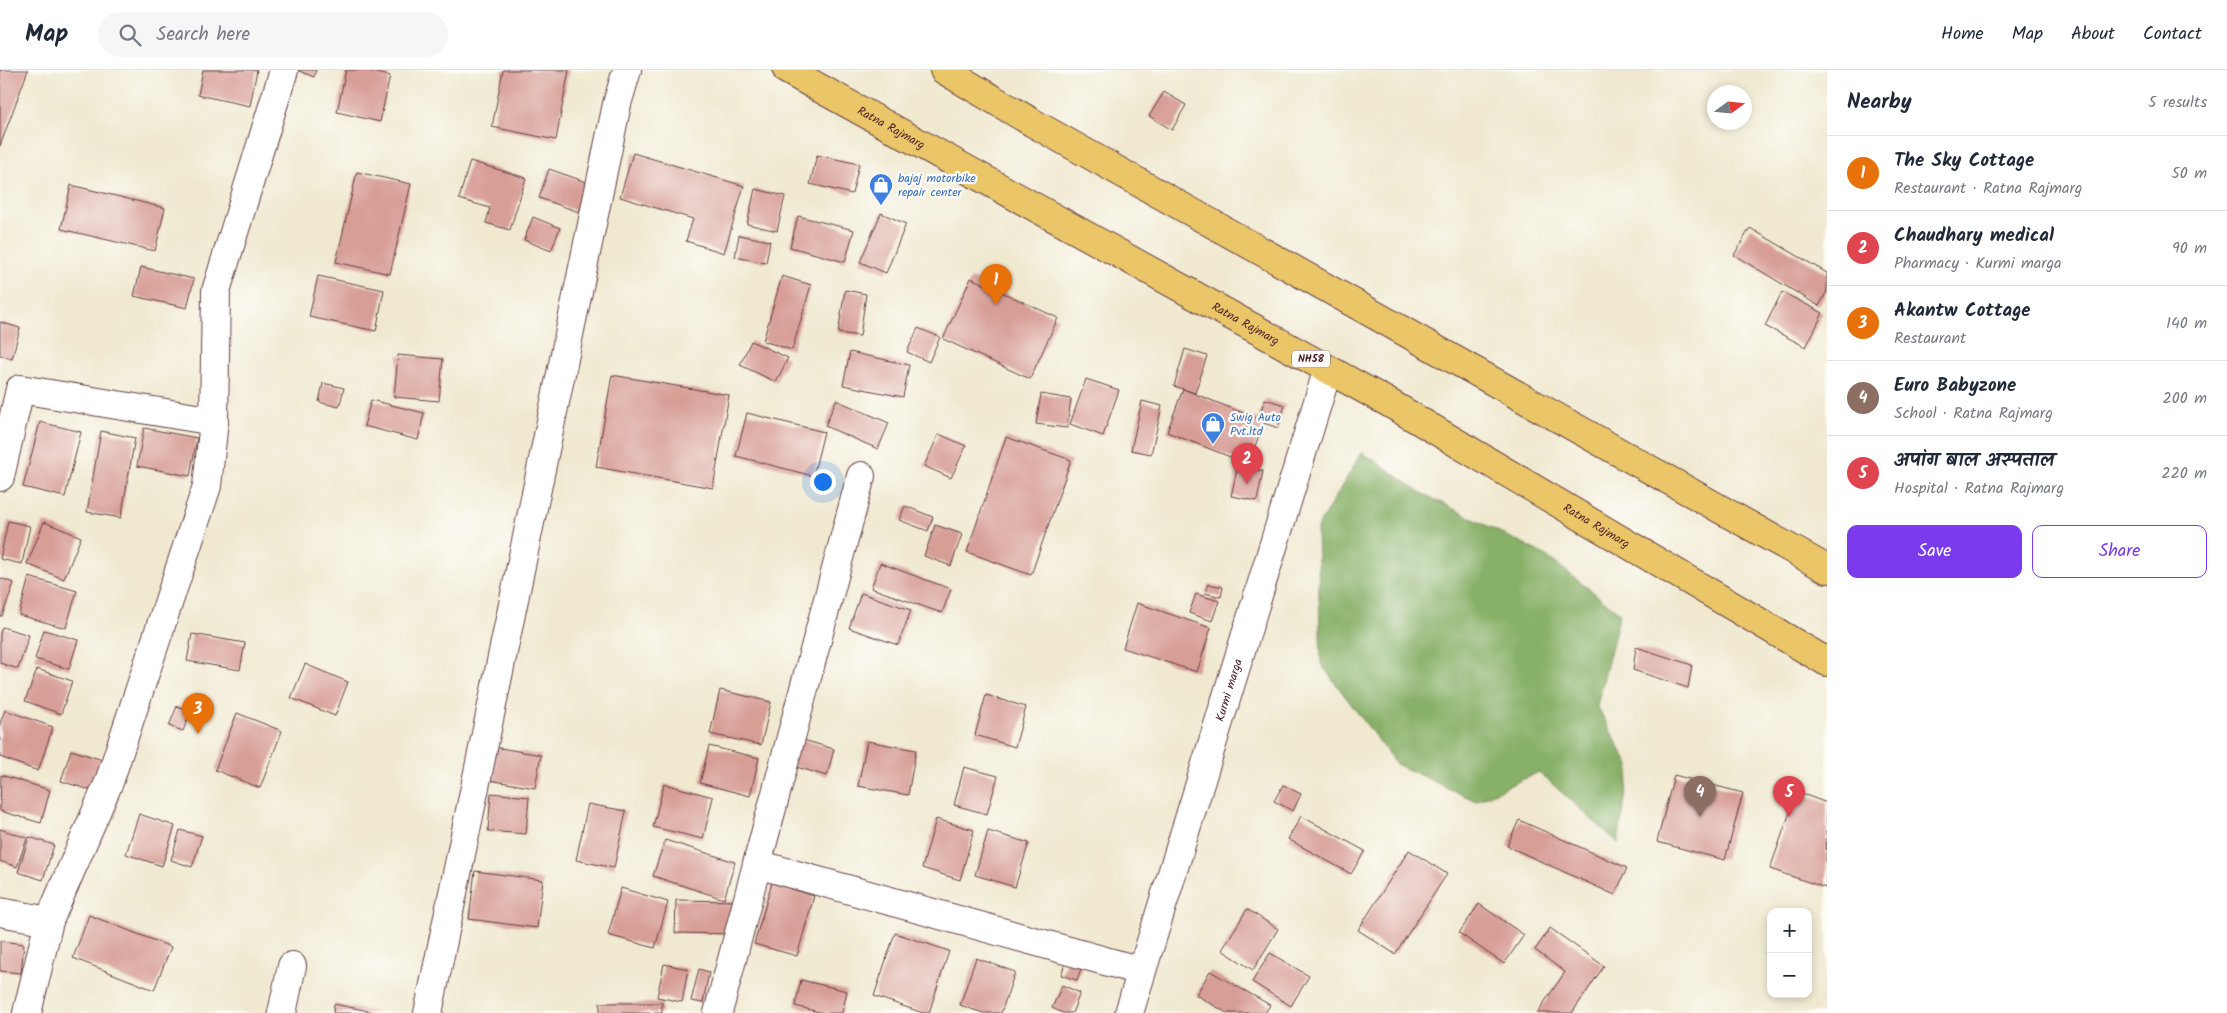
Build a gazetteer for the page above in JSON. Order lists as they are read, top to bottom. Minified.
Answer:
{"streets":{"highway":["Ratna Rajmarg","NH58"],"street":["Kurmi marga"]},"crossings":[["Ratna Rajmarg","Kurmi marga"]],"places":{"shop":["bajaj motorbike repair center","Swig Auto Pvt.ltd"]},"north":"right","page":{"header":"Map","search":"Search here","nav":["Home","Map","About","Contact"],"heading":["Nearby","5 results"],"list":[{"mark":"1","name":"The Sky Cottage","note":"Restaurant · Ratna Rajmarg","value":"50 m"},{"mark":"2","name":"Chaudhary medical","note":"Pharmacy · Kurmi marga","value":"90 m"},{"mark":"3","name":"Akantw Cottage","note":"Restaurant","value":"140 m"},{"mark":"4","name":"Euro Babyzone","note":"School · Ratna Rajmarg","value":"200 m"},{"mark":"5","name":"अपांग बाल अस्पताल","note":"Hospital · Ratna Rajmarg","value":"220 m"}],"pins":["1","2","3","4","5"],"buttons":["Save","Share"],"map_buttons":["+","−"]}}
